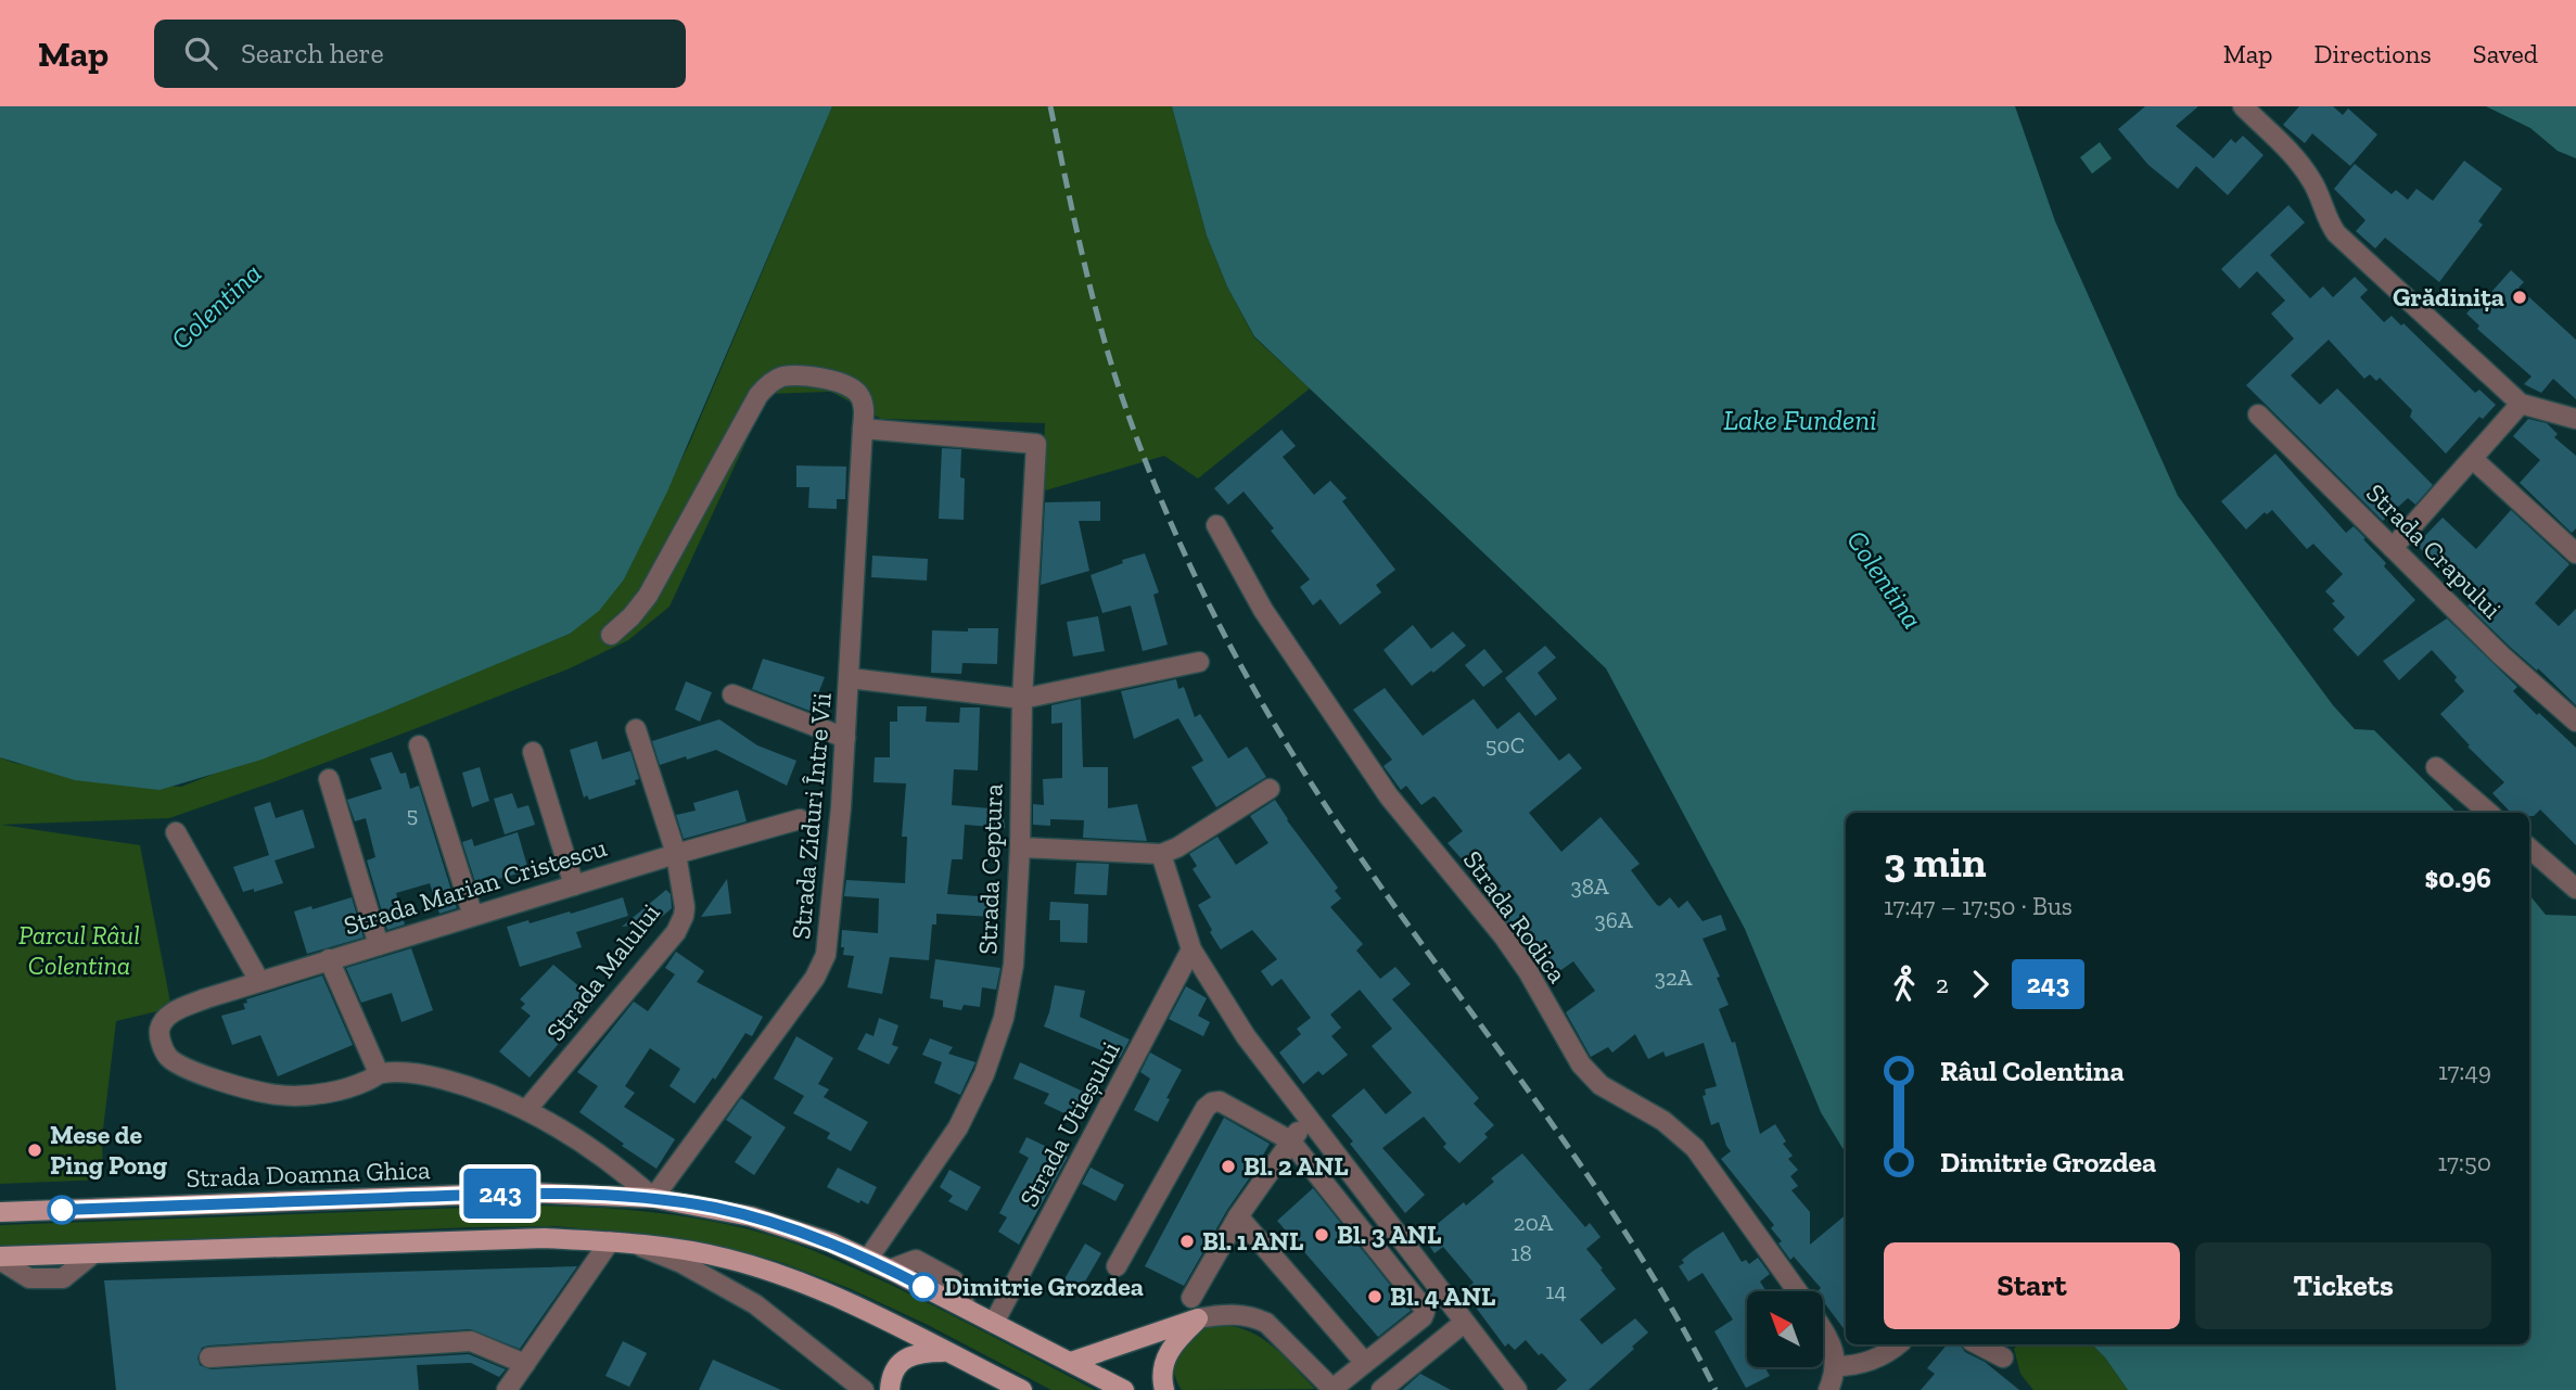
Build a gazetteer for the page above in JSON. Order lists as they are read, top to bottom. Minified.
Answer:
{"streets":{"main road":["Strada Doamna Ghica"],"street":["Strada Crapului","Strada Ziduri Între Vii","Strada Ceptura","Strada Marian Cristescu","Strada Rodica","Strada Malului","Strada Utieșului"]},"crossings":[["Strada Ziduri Între Vii","Strada Ceptura"],["Strada Ziduri Între Vii","Strada Doamna Ghica"],["Strada Ceptura","Strada Doamna Ghica"],["Strada Marian Cristescu","Strada Malului"],["Strada Utieșului","Strada Doamna Ghica"]],"water":["Colentina","Lake Fundeni"],"parks":["Parcul Râul Colentina"],"places":["Grădinița","Mese de Ping Pong","Bl. 2 ANL","Bl. 3 ANL","Bl. 1 ANL","Dimitrie Grozdea","Bl. 4 ANL"],"lines":["bus line 243"],"house_numbers":["50C","5","38A","36A","32A","20A","18","14"],"north":"top left","page":{"header":"Map","search":"Search here","nav":["Map","Directions","Saved"],"on_map":"243","heading":["3 min","17:47 – 17:50 · Bus","$0.96"],"legs":["2","243"],"list":[{"name":"Râul Colentina","value":"17:49"},{"name":"Dimitrie Grozdea","value":"17:50"}],"buttons":["Start","Tickets"]}}
